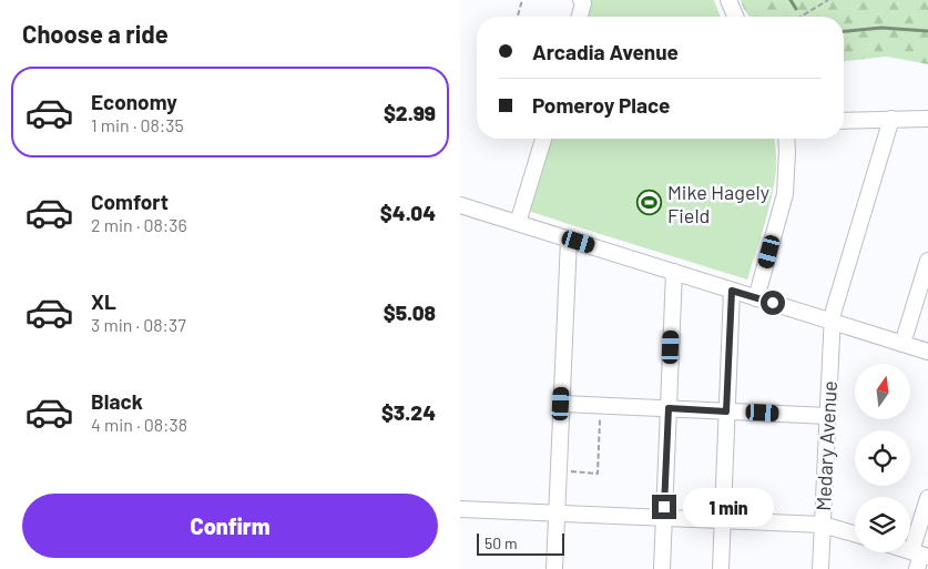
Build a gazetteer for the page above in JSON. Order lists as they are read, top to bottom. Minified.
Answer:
{"streets":{"street":["Medary Avenue"]},"places":{"sports":["Mike Hagely Field"]},"scale_bar":"50 m","north":"top","page":{"heading":"Choose a ride","banner":["Arcadia Avenue","Pomeroy Place"],"list":[{"name":"Economy","note":"1 min · 08:35","value":"$2.99"},{"name":"Comfort","note":"2 min · 08:36","value":"$4.04"},{"name":"XL","note":"3 min · 08:37","value":"$5.08"},{"name":"Black","note":"4 min · 08:38","value":"$3.24"}],"buttons":"Confirm","bubble":"1 min","scale":"50 m"}}
